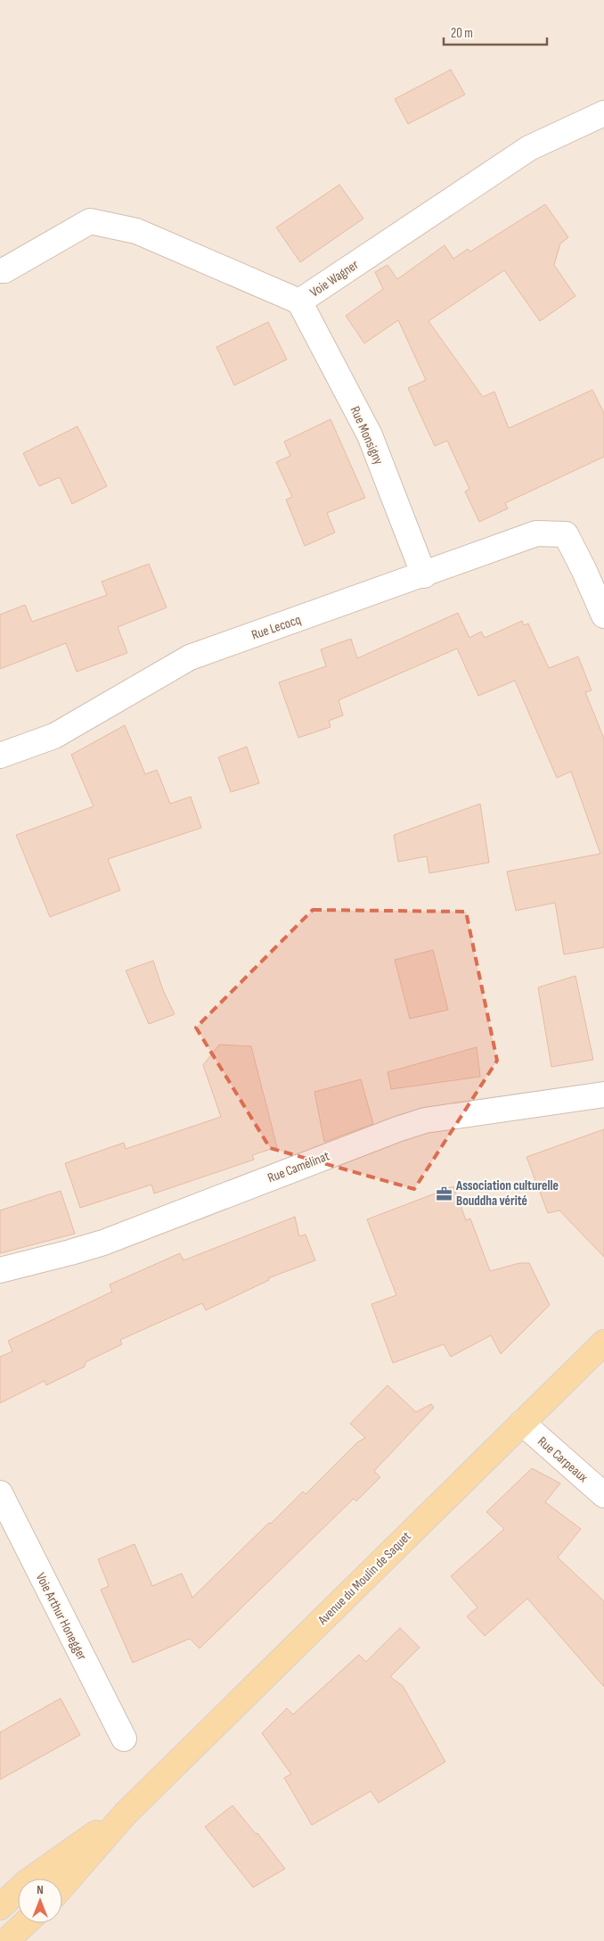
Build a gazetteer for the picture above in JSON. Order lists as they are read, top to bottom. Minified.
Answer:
{"streets":{"main road":["Avenue du Moulin de Saquet"],"street":["Voie Wagner","Rue Monsigny","Rue Lecocq","Rue Camélinat","Rue Carpeaux","Voie Arthur Honegger"]},"crossings":[["Voie Wagner","Rue Monsigny"],["Rue Monsigny","Rue Lecocq"],["Rue Carpeaux","Avenue du Moulin de Saquet"]],"places":{"office":["Association culturelle Bouddha vérité"]},"scale_bar":"20 m","north":"top"}
